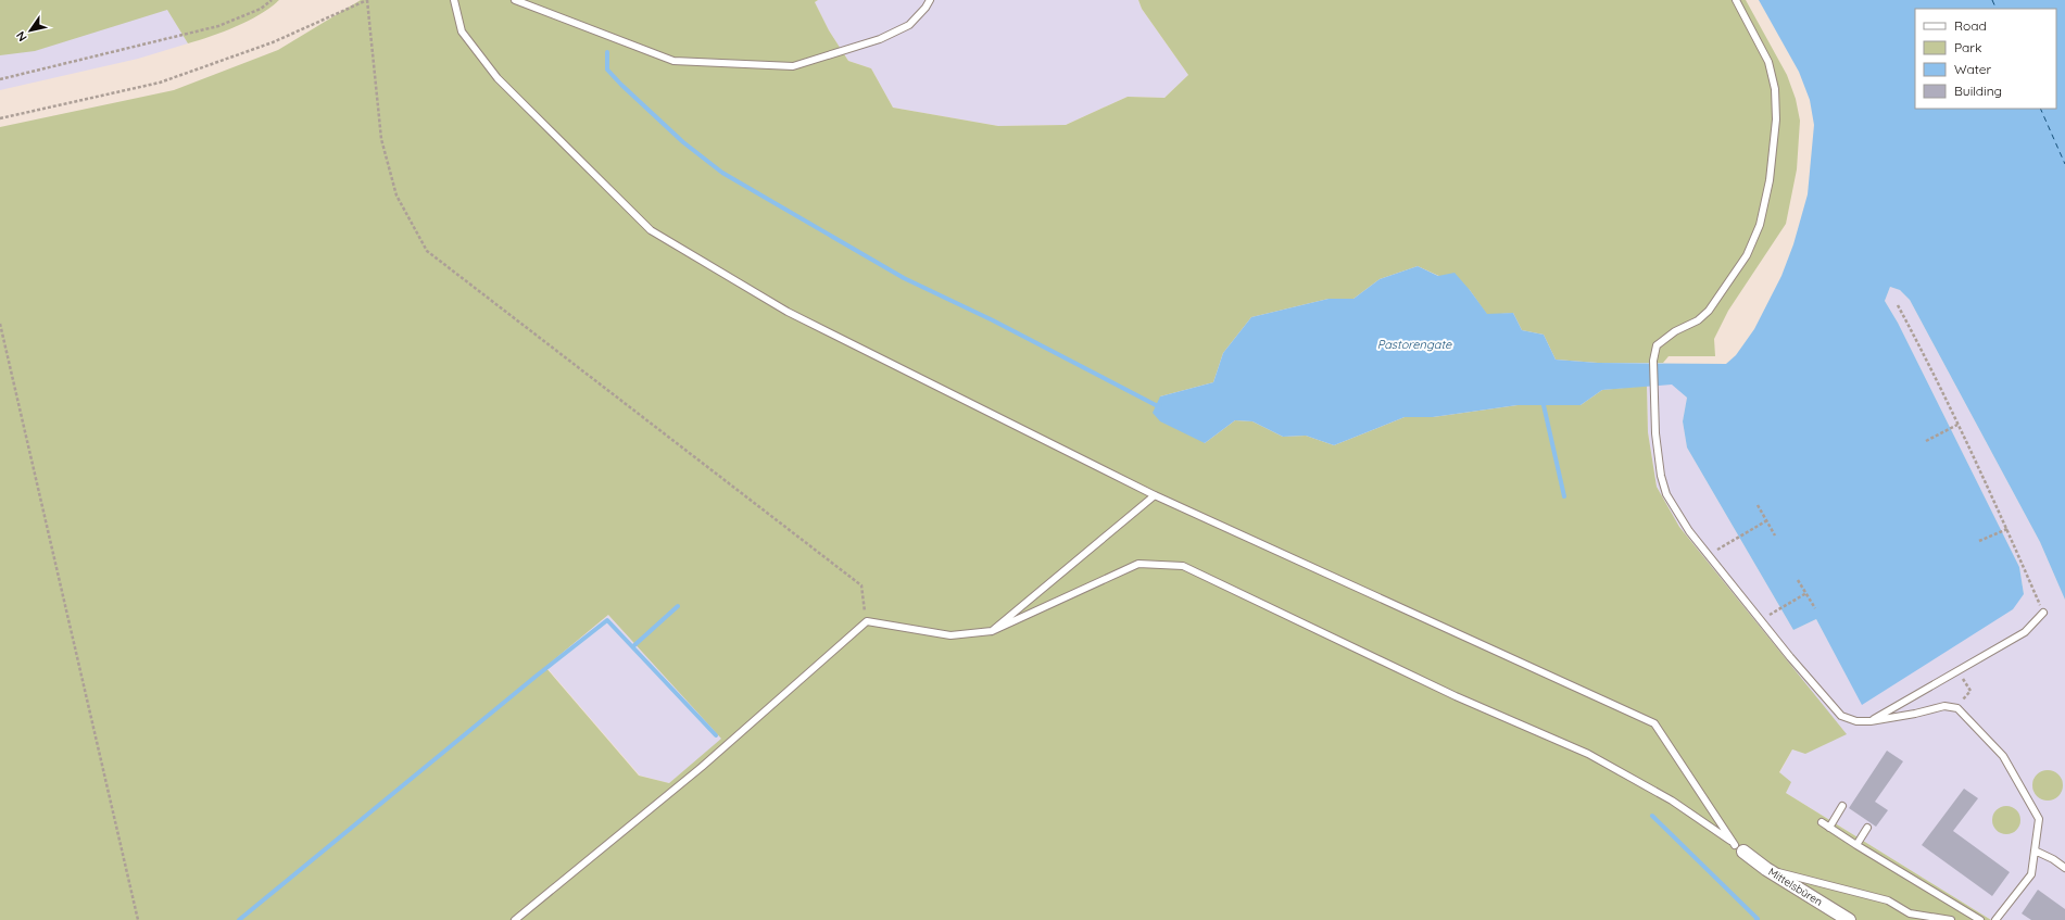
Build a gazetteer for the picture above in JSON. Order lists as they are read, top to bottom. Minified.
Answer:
{"streets":{"street":["Mittelsbüren"]},"water":["Pastorengate"],"legend":["Road","Park","Water","Building"],"north":"bottom left"}
